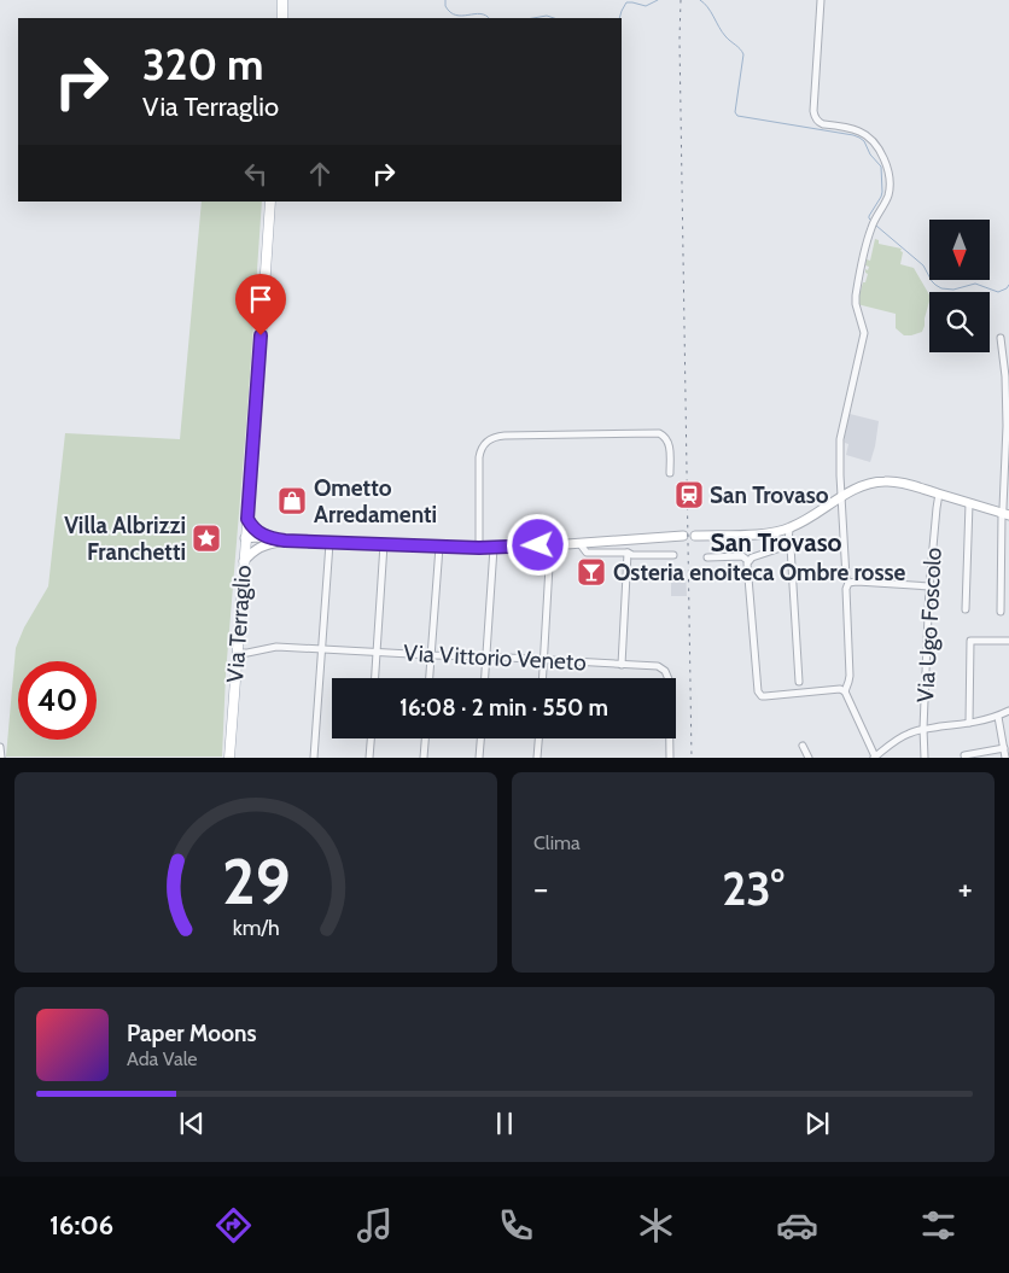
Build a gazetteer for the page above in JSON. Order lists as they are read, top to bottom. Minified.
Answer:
{"streets":{"main road":["Via Terraglio"],"street":["Via Ugo Foscolo","Via Vittorio Veneto"]},"crossings":[["Via Terraglio","Via Vittorio Veneto"]],"districts":["San Trovaso"],"places":{"station":["San Trovaso"],"shop":["Ometto Arredamenti"],"place":["Villa Albrizzi Franchetti"],"bar":["Osteria enoiteca Ombre rosse"]},"north":"bottom","page":{"turn":["320 m","Via Terraglio"],"limit":"40","trip":"16:08 · 2 min · 550 m","tile":"Clima","heat":["−","23°","+"],"song":["Paper Moons","Ada Vale"],"tabs":"16:06","gauge":["29","km/h"]}}
